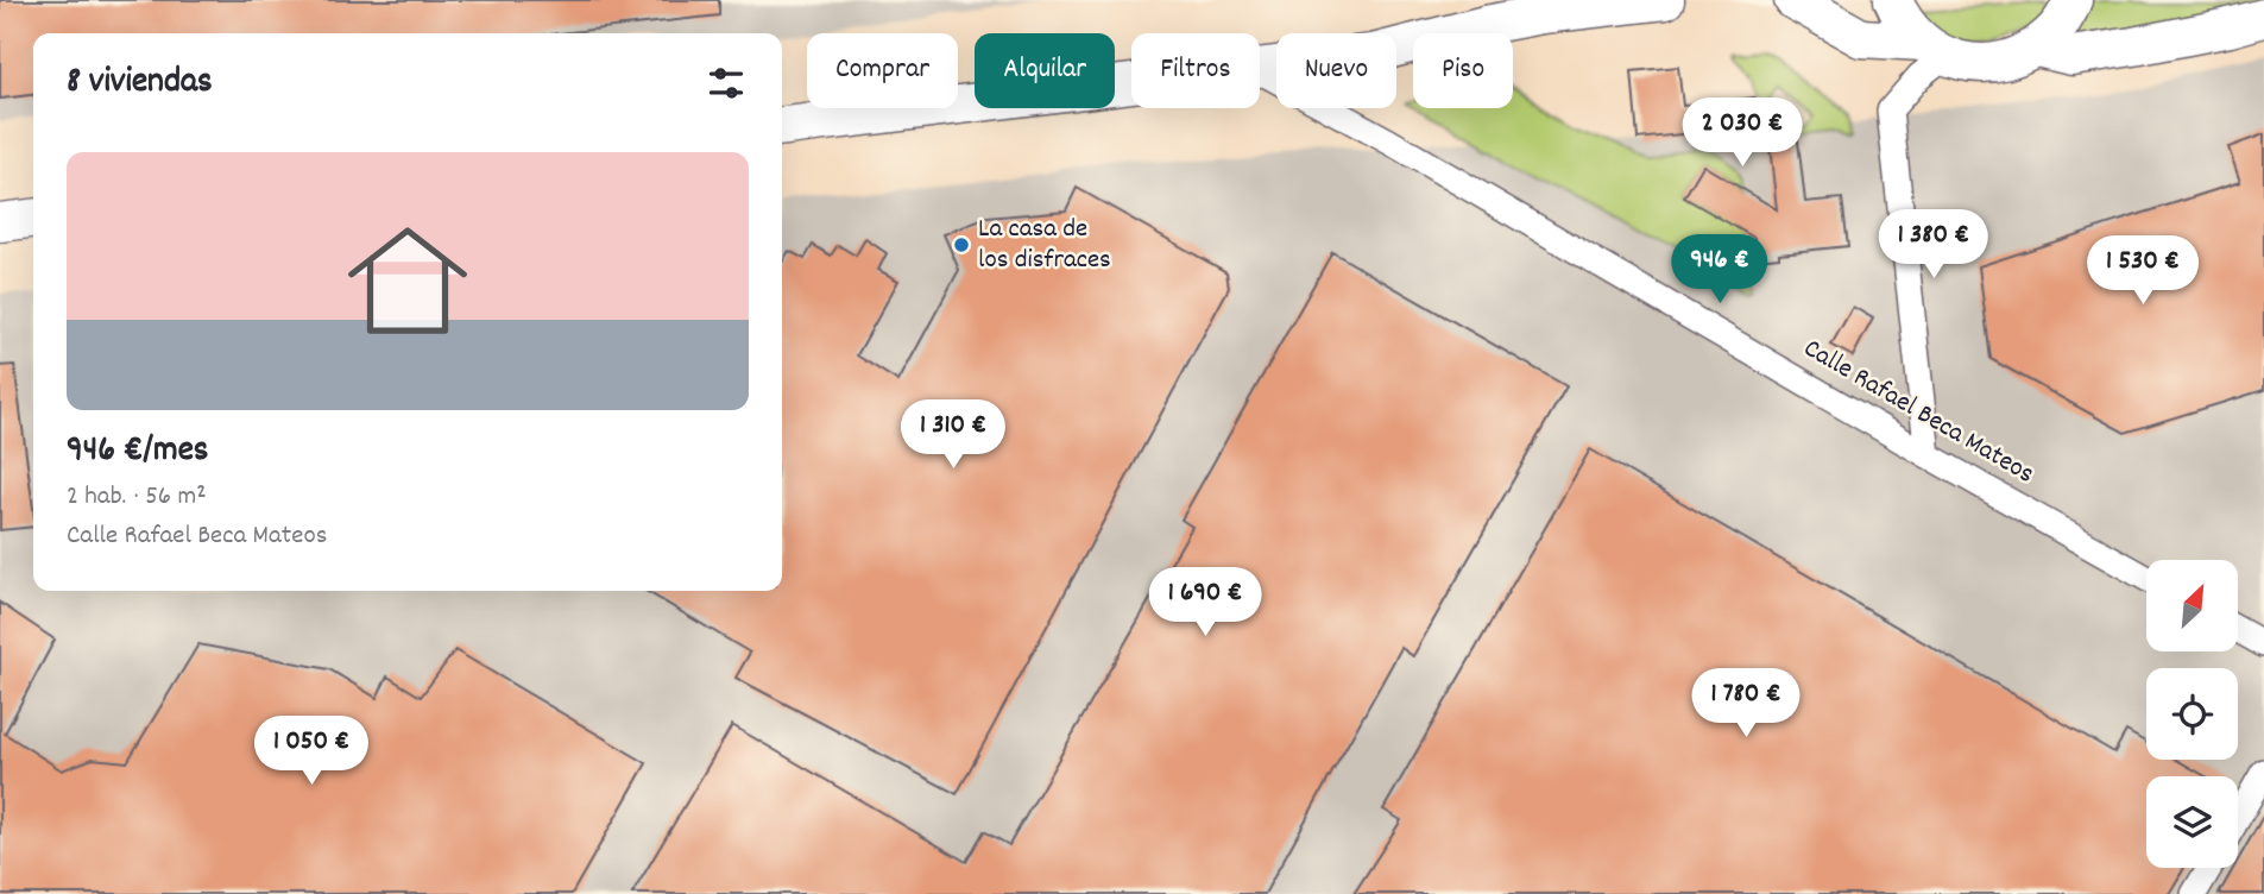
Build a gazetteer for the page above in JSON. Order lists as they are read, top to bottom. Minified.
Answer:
{"streets":{"street":["Calle Rafael Beca Mateos"]},"places":["La casa de los disfraces"],"north":"top right","page":{"chip":["Comprar","Alquilar","Filtros","Nuevo","Piso"],"heading":"8 viviendas","price":["2 030 €","1 380 €","946 €","1 530 €","1 310 €","1 690 €","1 780 €","1 050 €"],"list":[{"name":"946 €/mes","note":"2 hab. · 56 m² · Calle Rafael Beca Mateos"}]}}
